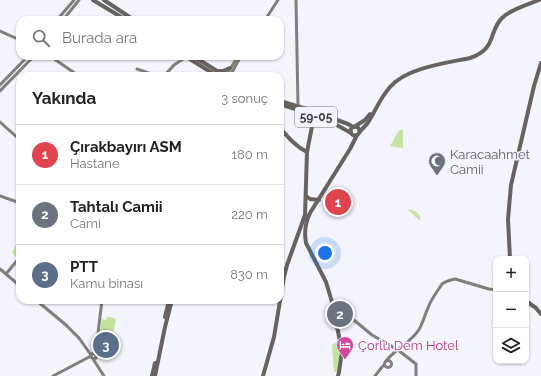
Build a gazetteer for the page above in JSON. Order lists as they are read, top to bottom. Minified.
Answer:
{"streets":{"main road":["59-05"]},"places":{"mosque":["Karacaahmet Camii"],"hotel":["Çorlu Dem Hotel"]},"page":{"search":"Burada ara","heading":["Yakında","3 sonuç"],"list":[{"mark":"1","name":"Çırakbayırı ASM","note":"Hastane","value":"180 m"},{"mark":"2","name":"Tahtalı Camii","note":"Cami","value":"220 m"},{"mark":"3","name":"PTT","note":"Kamu binası","value":"830 m"}],"pins":["1","2","3"],"map_buttons":["+","−"]}}
